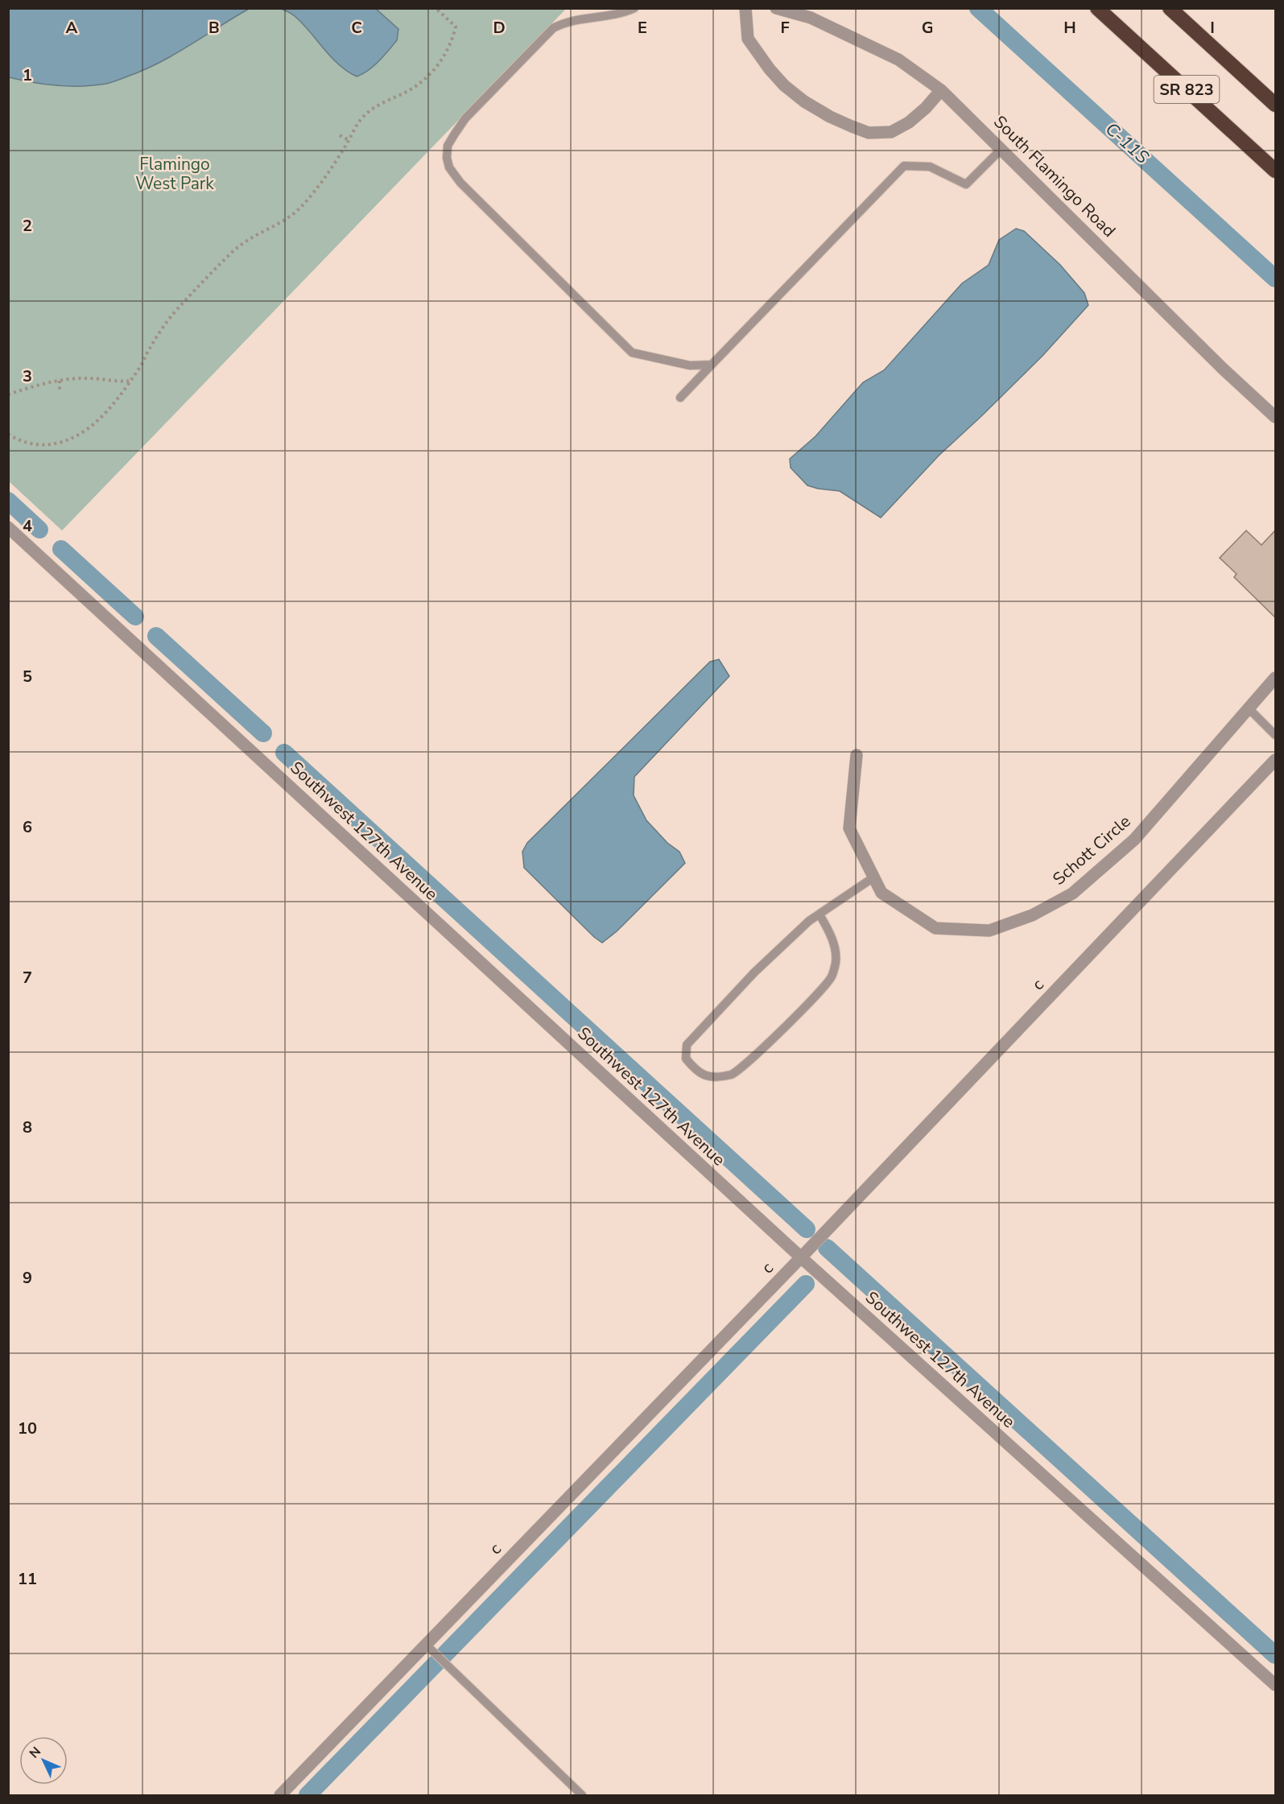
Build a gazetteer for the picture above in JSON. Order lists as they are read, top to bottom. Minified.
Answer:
{"streets":{"highway":["SR 823"],"street":["South Flamingo Road","Southwest 127th Avenue","Schott Circle","c"]},"crossings":[["Southwest 127th Avenue","c"]],"water":["C-11S"],"parks":["Flamingo West Park"],"north":"top left","grid":{"columns":["A","B","C","D","E","F","G","H","I"],"rows":["1","2","3","4","5","6","7","8","9","10","11"]}}
